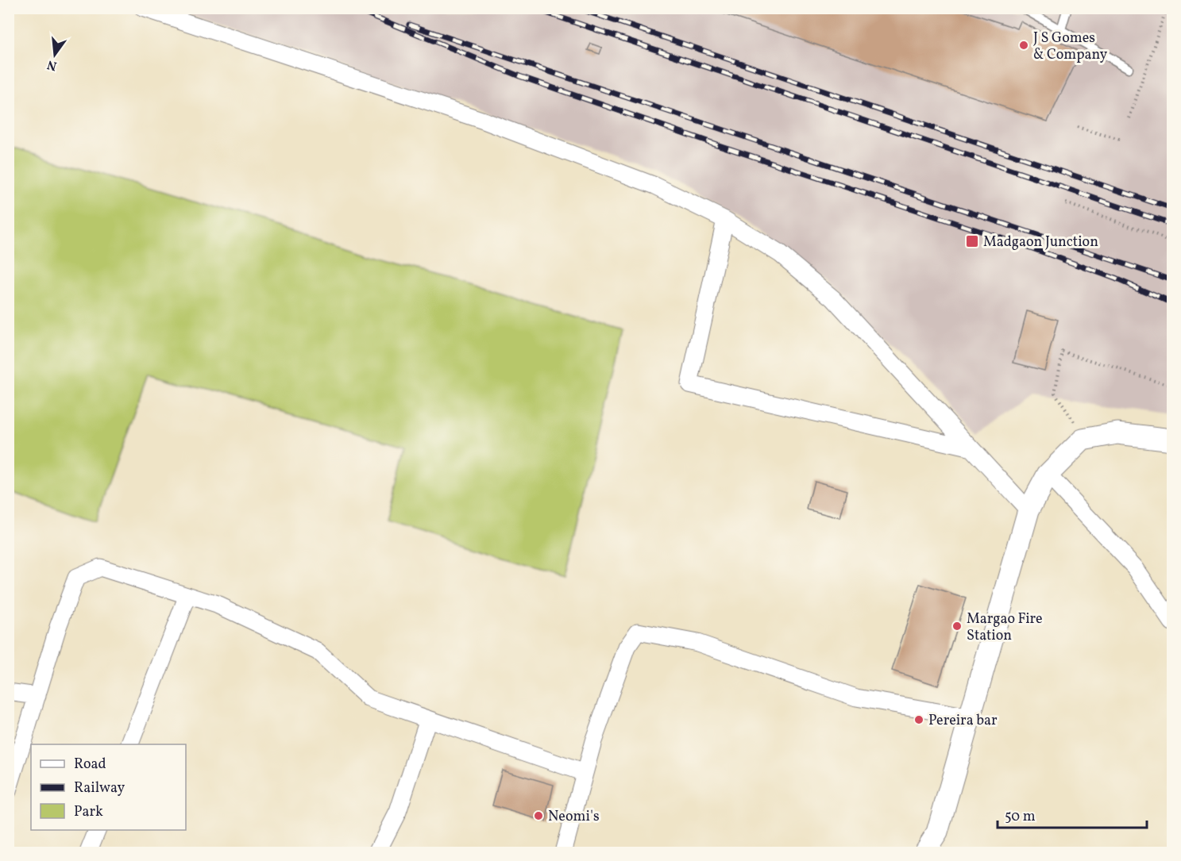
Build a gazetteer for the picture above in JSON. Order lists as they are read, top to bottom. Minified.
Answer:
{"places":{"other":["J S Gomes & Company","Margao Fire Station","Pereira bar","Neomi's"],"transit":["Madgaon Junction"]},"legend":["Road","Railway","Park"],"scale_bar":"50 m","north":"bottom"}
